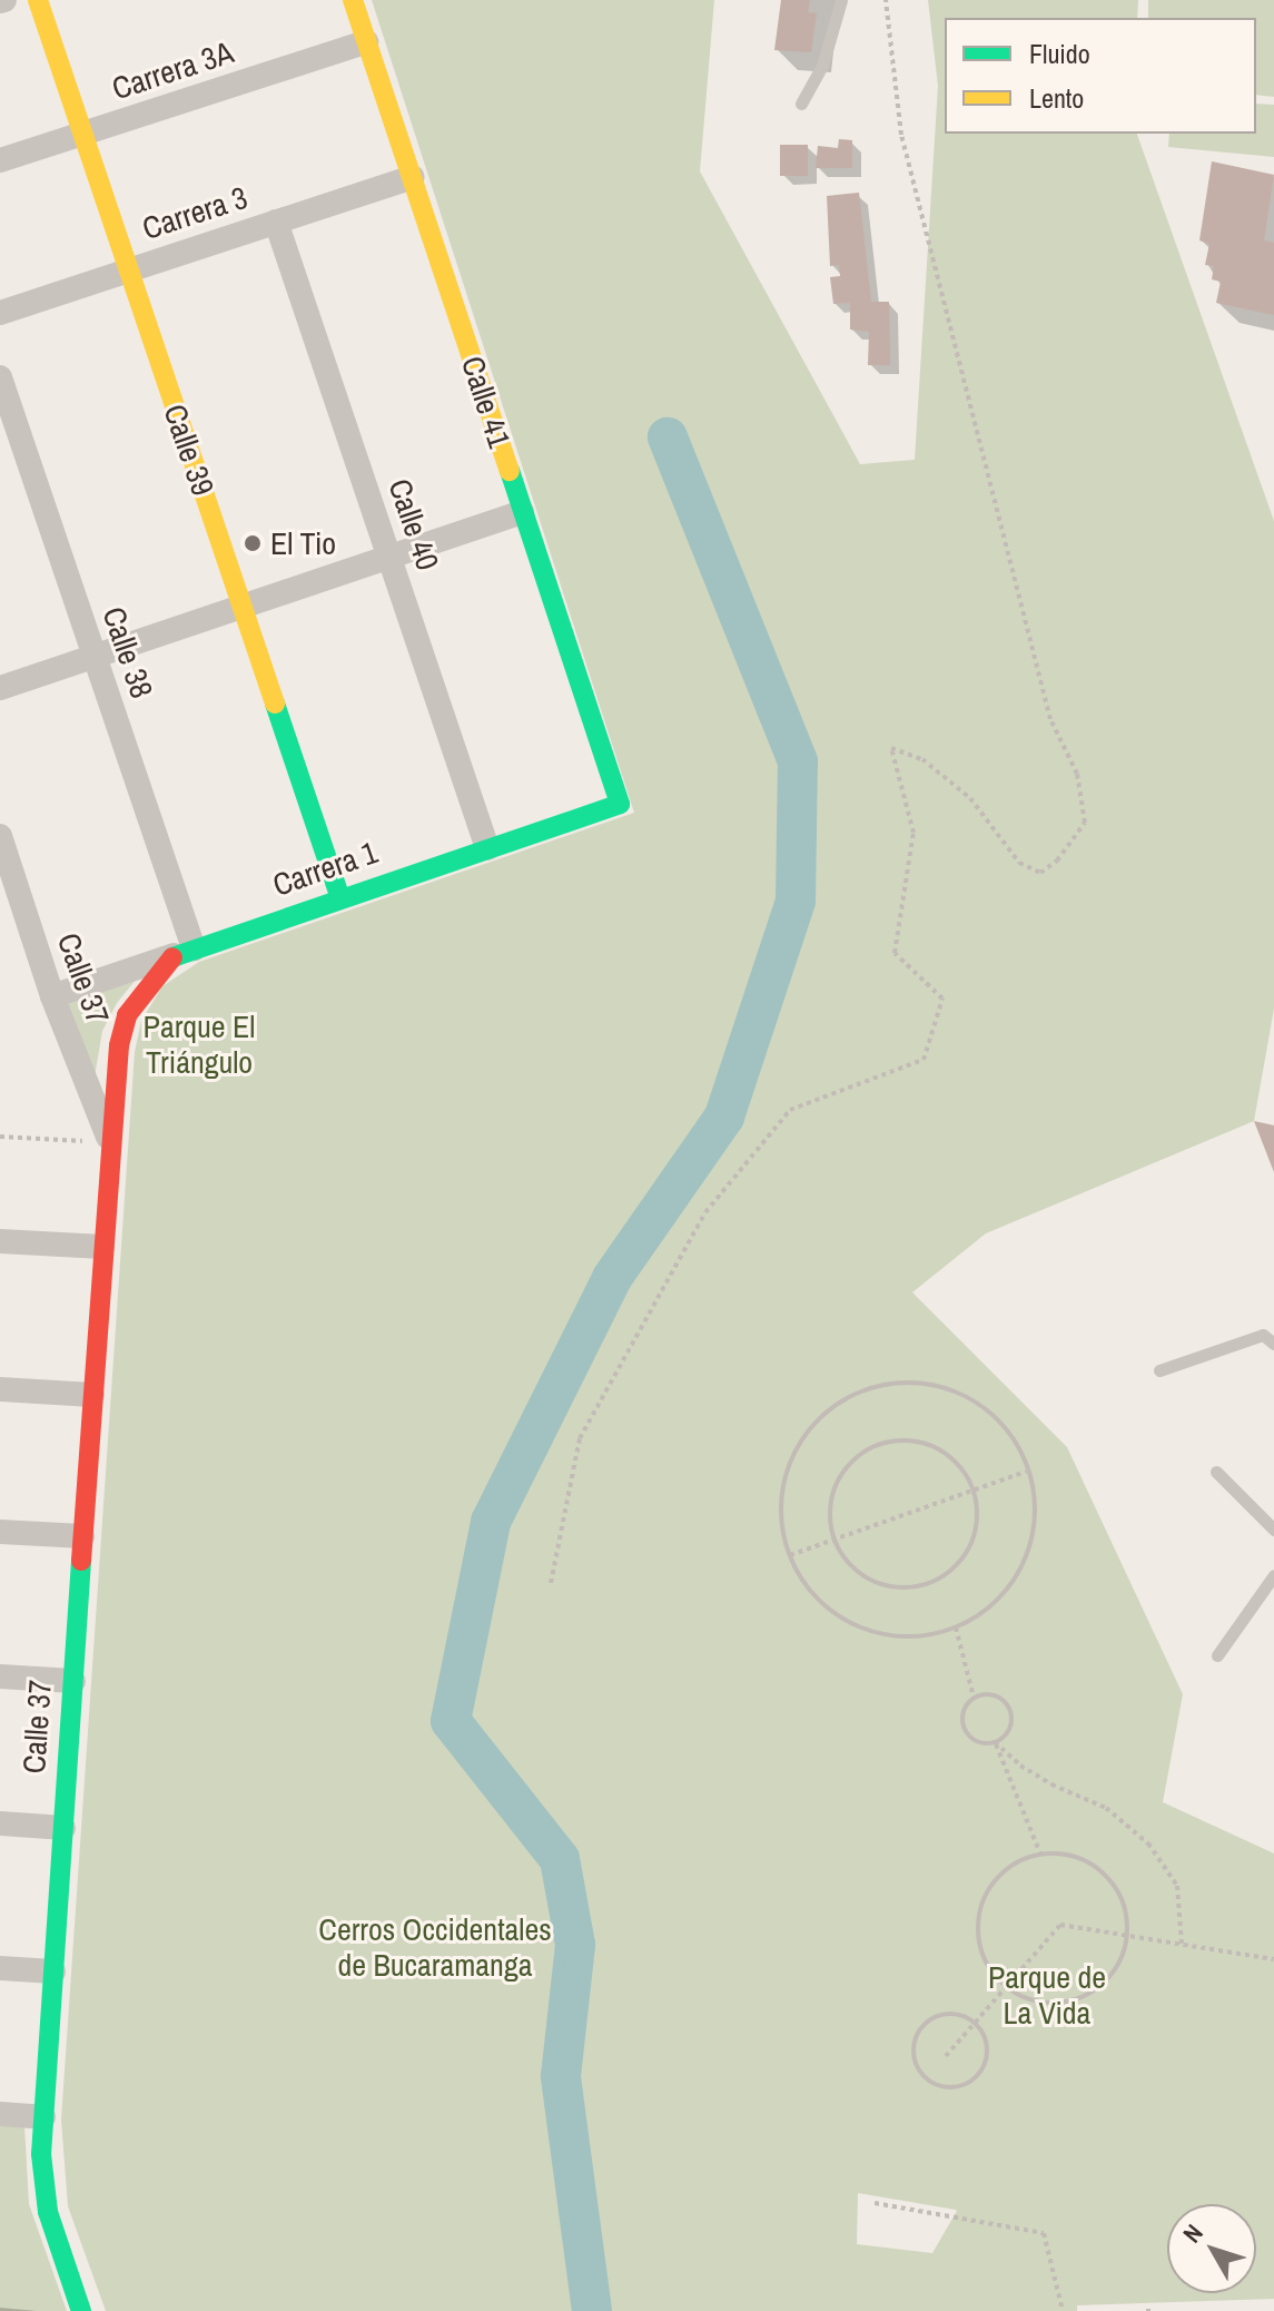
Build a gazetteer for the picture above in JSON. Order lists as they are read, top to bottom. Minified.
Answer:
{"streets":{"street":["Carrera 3A","Carrera 3","Calle 41","Calle 39","Calle 40","Calle 38","Carrera 1","Calle 37"]},"crossings":[["Carrera 3A","Calle 41"],["Carrera 3A","Calle 39"],["Carrera 3","Calle 41"],["Carrera 3","Calle 39"],["Carrera 3","Calle 40"],["Calle 41","Carrera 1"],["Calle 39","Carrera 1"],["Calle 40","Carrera 1"],["Calle 38","Carrera 1"],["Calle 38","Calle 37"],["Carrera 1","Calle 37"]],"parks":["Parque El Triángulo","Cerros Occidentales de Bucaramanga","Parque de La Vida"],"places":["El Tio"],"legend":["Fluido","Lento"],"north":"top left"}
